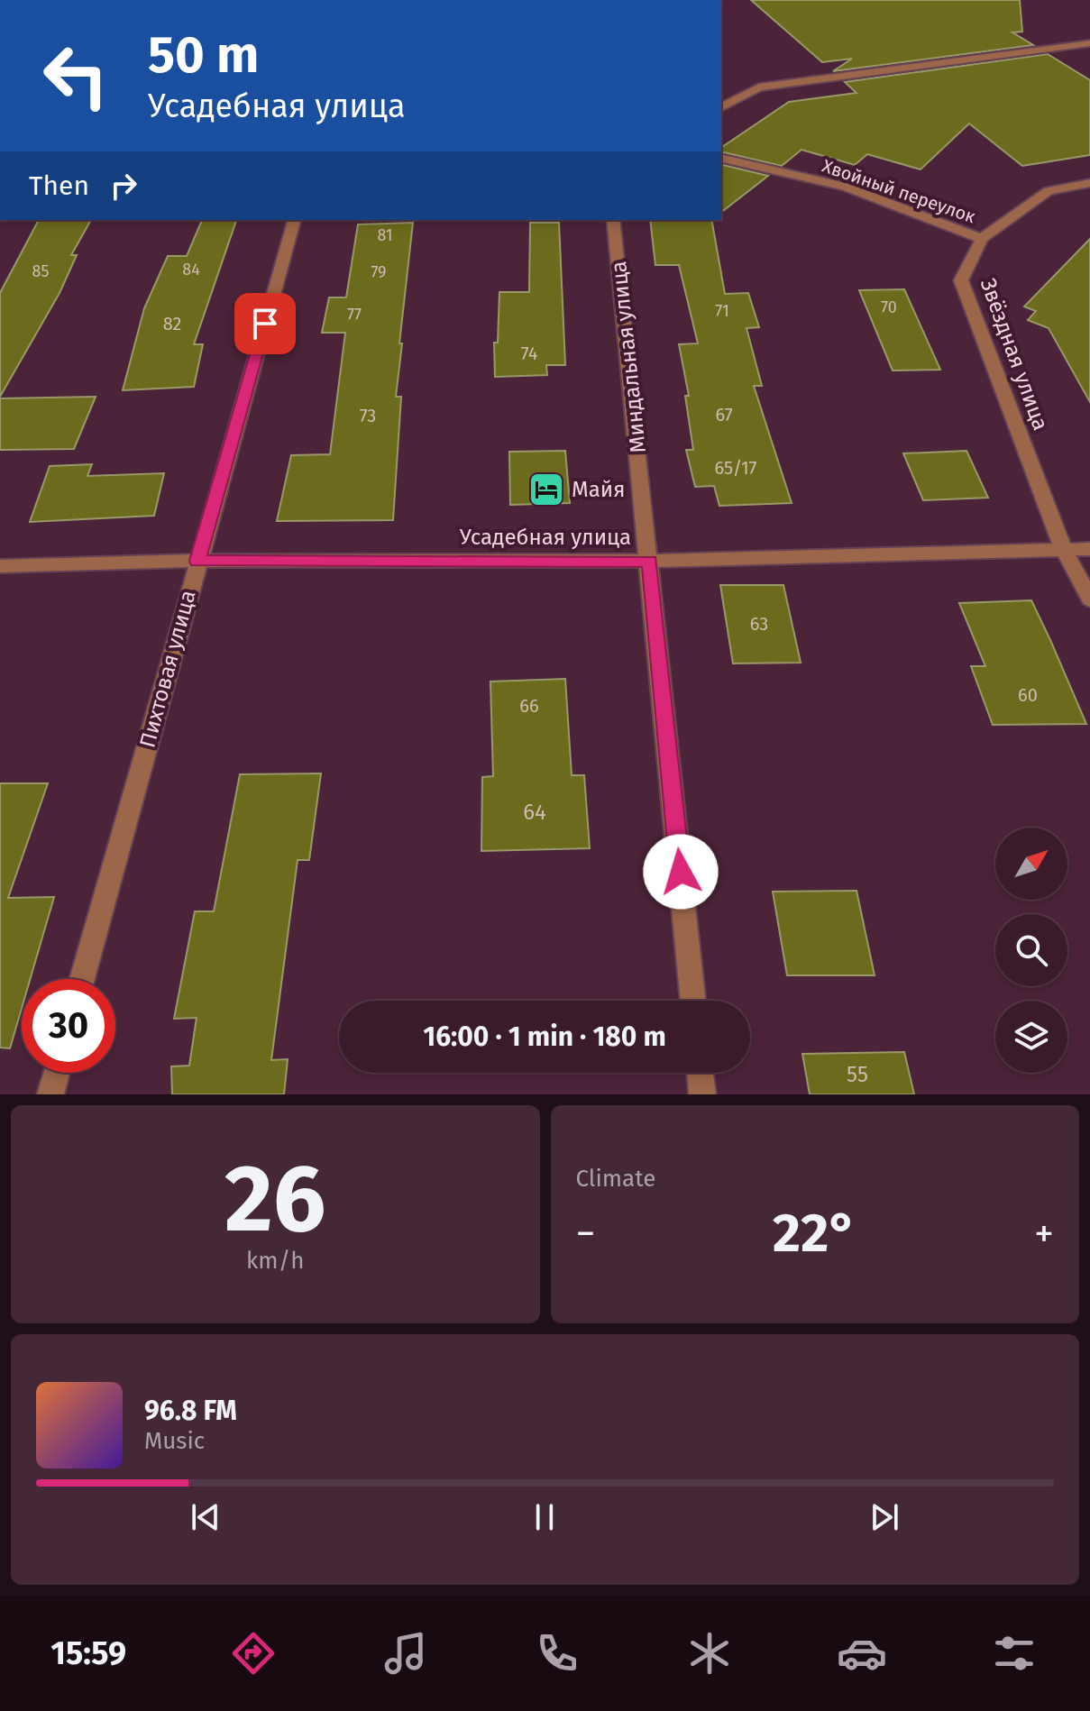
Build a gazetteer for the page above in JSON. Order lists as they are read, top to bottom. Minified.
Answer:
{"streets":{"street":["Хвойный переулок","Звёздная улица","Миндальная улица","Усадебная улица","Пихтовая улица"]},"crossings":[["Хвойный переулок","Звёздная улица"],["Звёздная улица","Усадебная улица"],["Миндальная улица","Усадебная улица"],["Усадебная улица","Пихтовая улица"]],"places":{"hotel":["Майя"]},"house_numbers":["81","84","85","79","70","71","77","82","74","67","73","65/17","63","60","66","64","55"],"north":"top right","page":{"turn":["50 m","Усадебная улица"],"then":"Then","limit":"30","trip":"16:00 · 1 min · 180 m","tile":[["26","km/h"],"Climate"],"heat":["−","22°","+"],"song":["96.8 FM","Music"],"tabs":"15:59"}}
